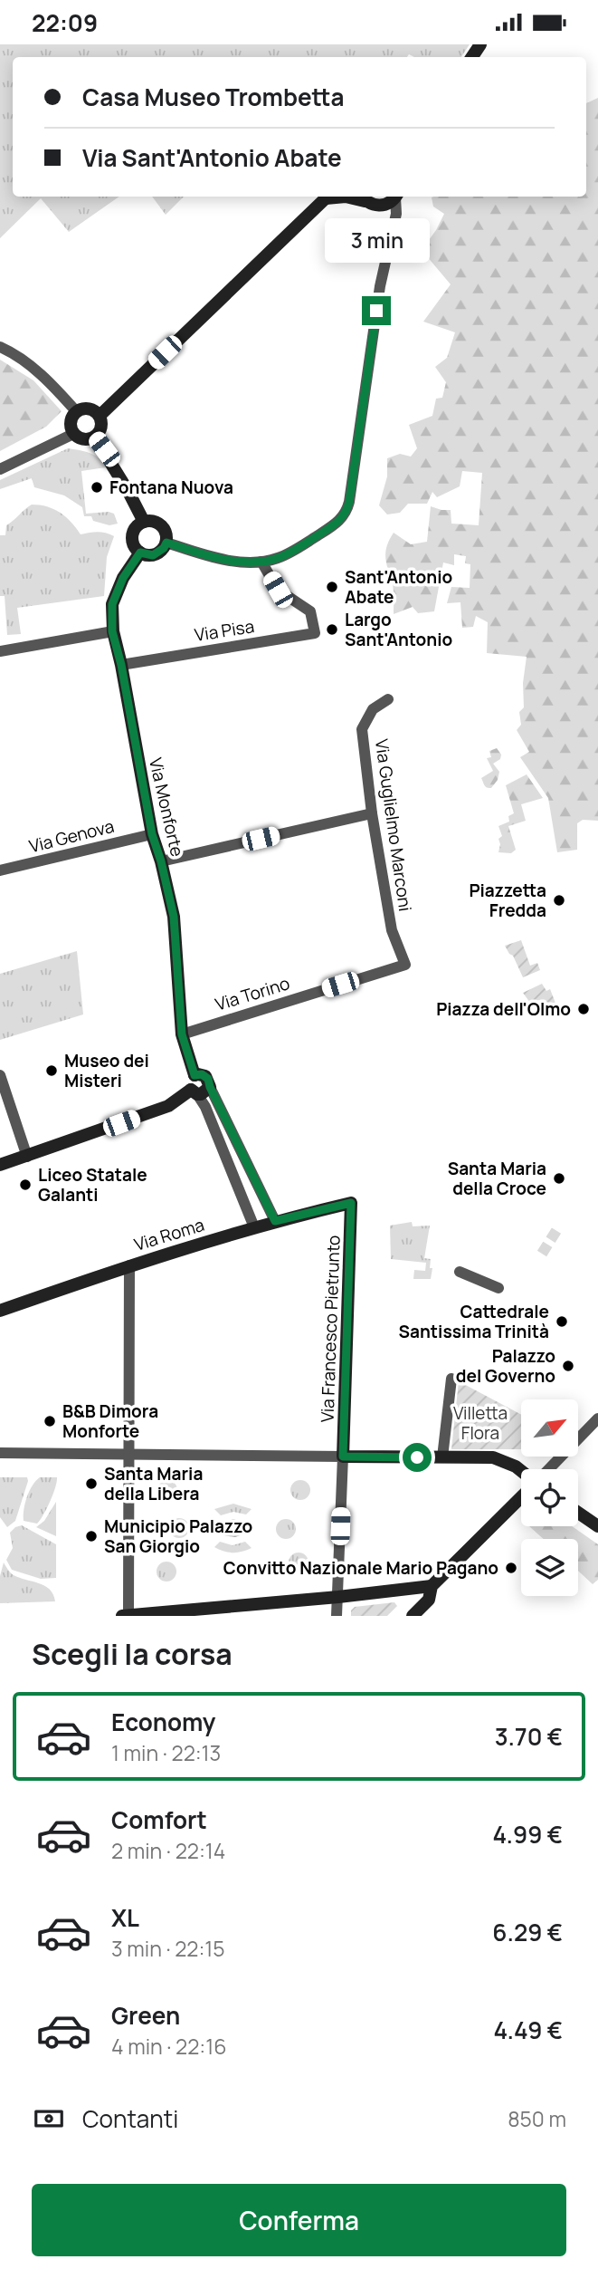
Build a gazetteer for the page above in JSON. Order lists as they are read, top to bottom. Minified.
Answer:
{"streets":{"street":["Via Pisa","Via Monforte","Via Guglielmo Marconi","Via Genova","Via Torino","Via Roma","Via Francesco Pietrunto"]},"crossings":[["Via Pisa","Via Monforte"],["Via Monforte","Via Genova"],["Via Monforte","Via Torino"],["Via Guglielmo Marconi","Via Torino"],["Via Roma","Via Francesco Pietrunto"]],"parks":["Villetta Flora"],"places":["Fontana Nuova","Sant'Antonio Abate","Largo Sant'Antonio","Piazzetta Fredda","Piazza dell'Olmo","Museo dei Misteri","Santa Maria della Croce","Liceo Statale Galanti","Cattedrale Santissima Trinità","Palazzo del Governo","B&B Dimora Monforte","Santa Maria della Libera","Municipio Palazzo San Giorgio","Convitto Nazionale Mario Pagano"],"north":"top right","page":{"status":"22:09","banner":["Casa Museo Trombetta","Via Sant'Antonio Abate"],"bubble":"3 min","heading":"Scegli la corsa","list":[{"name":"Economy","note":"1 min · 22:13","value":"3.70 €"},{"name":"Comfort","note":"2 min · 22:14","value":"4.99 €"},{"name":"XL","note":"3 min · 22:15","value":"6.29 €"},{"name":"Green","note":"4 min · 22:16","value":"4.49 €"}],"pay":["Contanti","850 m"],"buttons":"Conferma"}}
